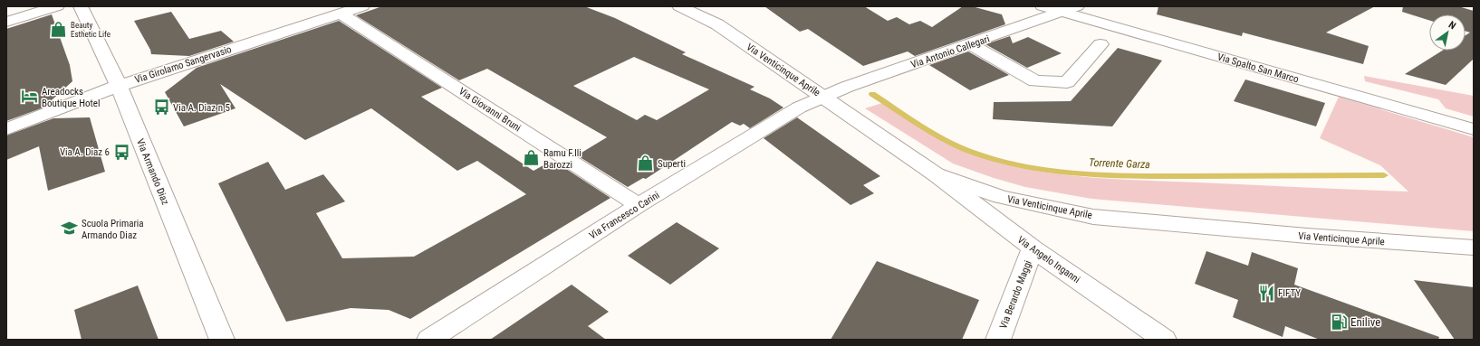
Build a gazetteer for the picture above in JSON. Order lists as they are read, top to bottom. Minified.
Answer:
{"streets":{"street":["Via Antonio Callegari","Via Girolamo Sangervasio","Via Spalto San Marco","Via Venticinque Aprile","Via Giovanni Bruni","Via Armando Diaz","Via Francesco Carini","Via Angelo Inganni","Via Berardo Maggi"]},"crossings":[["Via Antonio Callegari","Via Spalto San Marco"],["Via Antonio Callegari","Via Venticinque Aprile"],["Via Antonio Callegari","Via Francesco Carini"],["Via Girolamo Sangervasio","Via Giovanni Bruni"],["Via Girolamo Sangervasio","Via Armando Diaz"],["Via Venticinque Aprile","Via Francesco Carini"],["Via Venticinque Aprile","Via Angelo Inganni"],["Via Giovanni Bruni","Via Francesco Carini"],["Via Angelo Inganni","Via Berardo Maggi"]],"water":["Torrente Garza"],"places":{"shop":["Beauty Esthetic Life","Ramu F.lli Barozzi","Superti"],"hotel":["Areadocks Boutique Hotel"],"bus stop":["Via A. Diaz n 5","Via A. Diaz 6"],"school or university":["Scuola Primaria Armando Diaz"],"restaurant":["FIFTY"],"fuel station":["Enilive"]},"north":"top right"}
